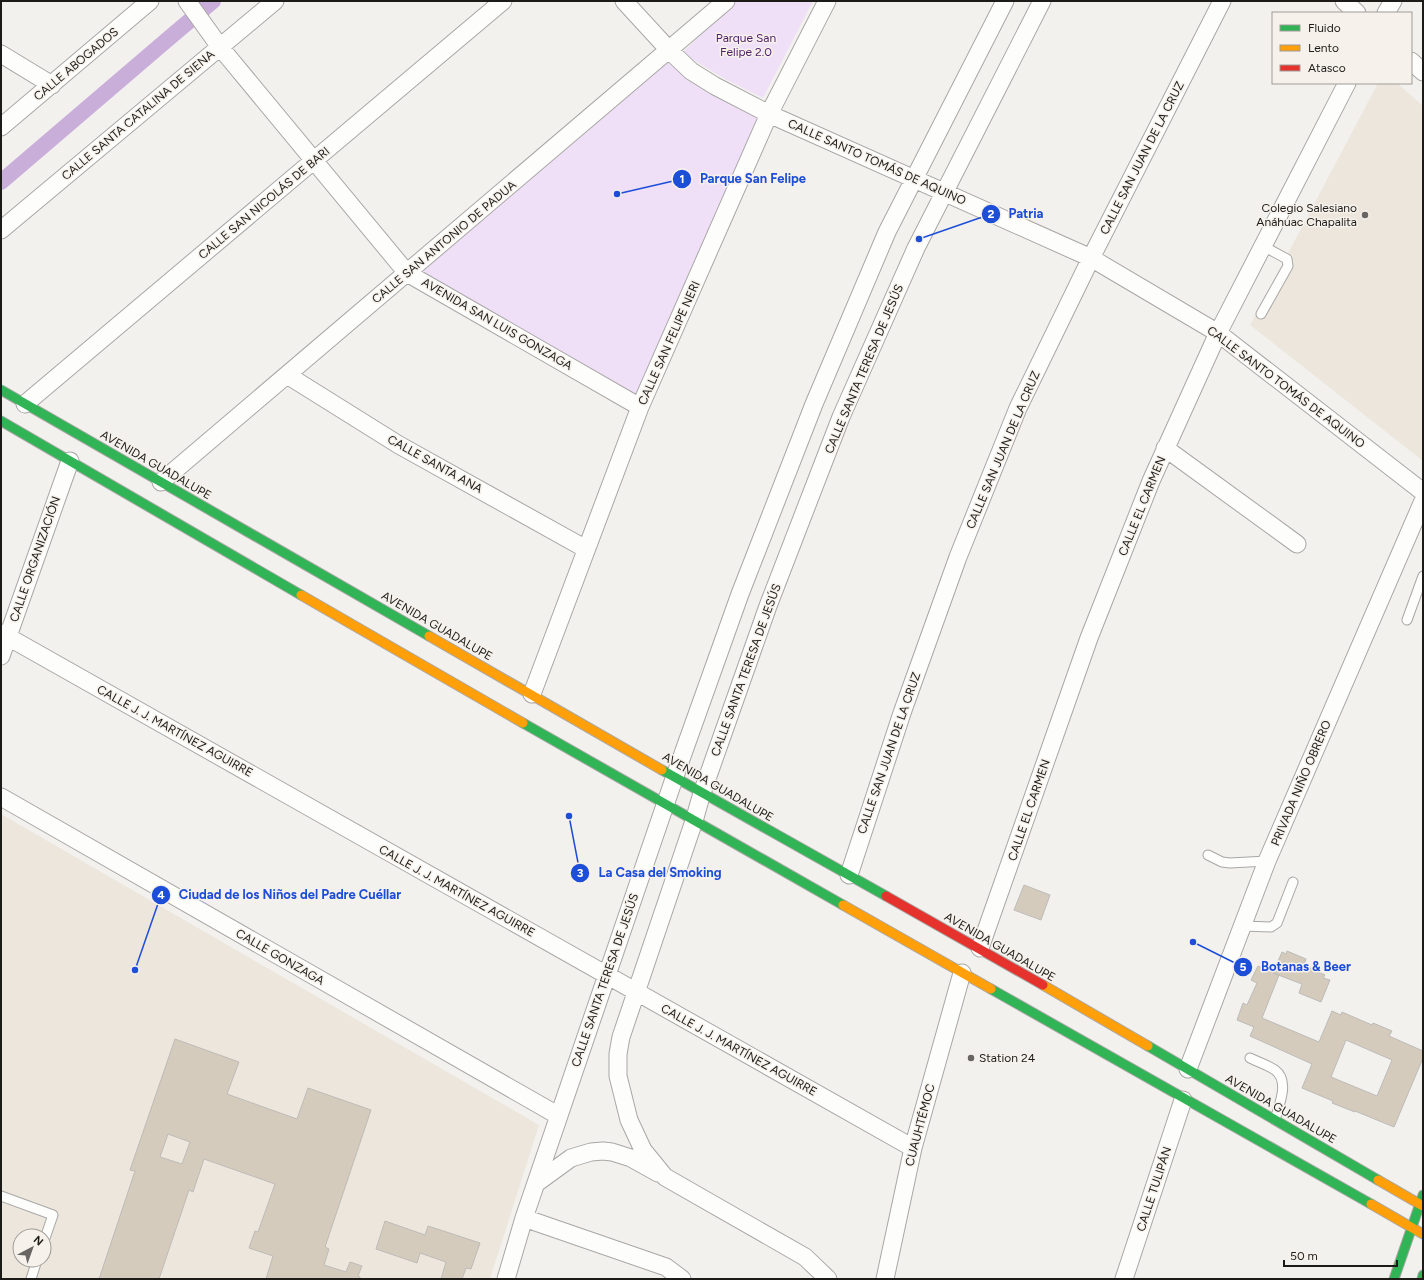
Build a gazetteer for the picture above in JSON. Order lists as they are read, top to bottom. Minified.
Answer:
{"streets":{"main road":["AVENIDA GUADALUPE"],"street":["CALLE ABOGADOS","CALLE SANTA CATALINA DE SIENA","CALLE SAN JUAN DE LA CRUZ","CALLE SANTO TOMÁS DE AQUINO","CALLE SAN NICOLÁS DE BARI","CALLE SAN ANTONIO DE PADUA","AVENIDA SAN LUIS GONZAGA","CALLE SAN FELIPE NERI","CALLE SANTA TERESA DE JESÚS","CALLE SANTA ANA","CALLE EL CARMEN","CALLE ORGANIZACIÓN","CALLE J. J. MARTÍNEZ AGUIRRE","PRIVADA NIÑO OBRERO","CALLE GONZAGA","CUAUHTÉMOC","CALLE TULIPÁN"]},"crossings":[["CALLE SANTA CATALINA DE SIENA","AVENIDA SAN LUIS GONZAGA"],["CALLE SAN JUAN DE LA CRUZ","CALLE SANTO TOMÁS DE AQUINO"],["CALLE SAN JUAN DE LA CRUZ","AVENIDA GUADALUPE"],["CALLE SANTO TOMÁS DE AQUINO","CALLE SAN ANTONIO DE PADUA"],["CALLE SANTO TOMÁS DE AQUINO","CALLE SAN FELIPE NERI"],["CALLE SANTO TOMÁS DE AQUINO","CALLE SANTA TERESA DE JESÚS"],["CALLE SANTO TOMÁS DE AQUINO","CALLE EL CARMEN"],["CALLE SAN NICOLÁS DE BARI","AVENIDA SAN LUIS GONZAGA"],["CALLE SAN NICOLÁS DE BARI","AVENIDA GUADALUPE"],["CALLE SAN ANTONIO DE PADUA","AVENIDA SAN LUIS GONZAGA"],["CALLE SAN ANTONIO DE PADUA","CALLE SANTA ANA"],["CALLE SAN ANTONIO DE PADUA","AVENIDA GUADALUPE"],["AVENIDA SAN LUIS GONZAGA","CALLE SAN FELIPE NERI"],["CALLE SAN FELIPE NERI","CALLE SANTA ANA"],["CALLE SAN FELIPE NERI","AVENIDA GUADALUPE"],["CALLE SANTA TERESA DE JESÚS","AVENIDA GUADALUPE"],["CALLE SANTA TERESA DE JESÚS","CALLE J. J. MARTÍNEZ AGUIRRE"],["CALLE SANTA TERESA DE JESÚS","CALLE GONZAGA"],["AVENIDA GUADALUPE","CALLE EL CARMEN"],["AVENIDA GUADALUPE","PRIVADA NIÑO OBRERO"],["CALLE ORGANIZACIÓN","CALLE J. J. MARTÍNEZ AGUIRRE"],["CALLE J. J. MARTÍNEZ AGUIRRE","CUAUHTÉMOC"]],"parks":["Parque San Felipe 2.0"],"places":["Parque San Felipe","Colegio Salesiano Anáhuac Chapalita","Patria","La Casa del Smoking","Botanas & Beer","Ciudad de los Niños del Padre Cuéllar","Station 24"],"legend":["Fluido","Lento","Atasco"],"scale_bar":"50 m","north":"top right"}
